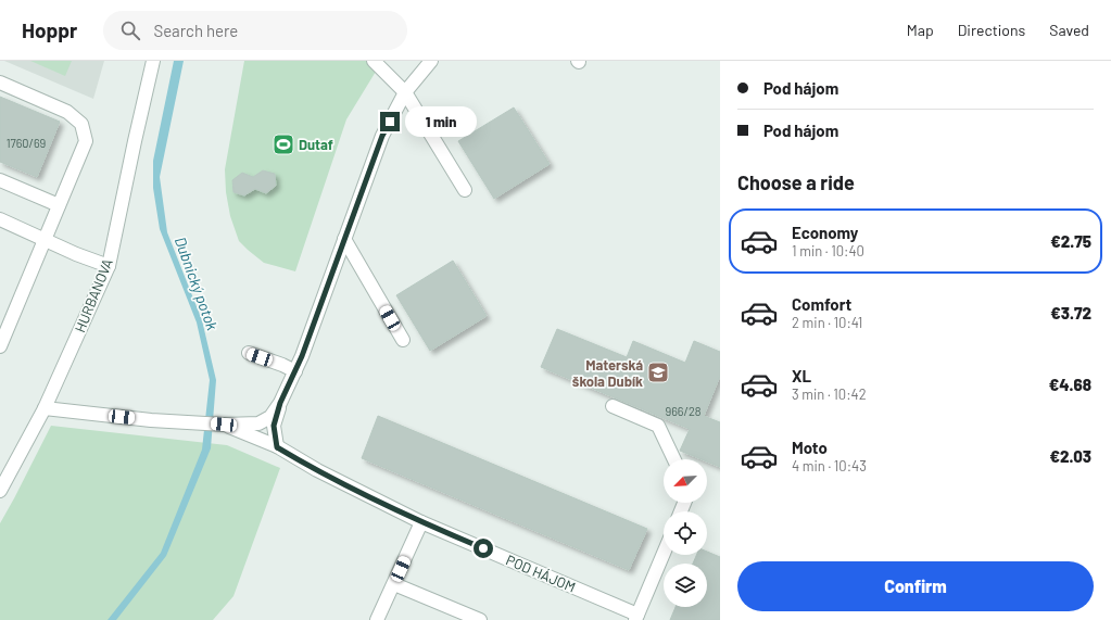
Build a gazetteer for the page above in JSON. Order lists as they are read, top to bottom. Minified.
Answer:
{"streets":{"street":["HURBANOVA","POD HÁJOM"]},"water":["Dubnický potok"],"places":{"sports":["Dutaf"],"school or university":["Materská škola Dubík"]},"house_numbers":["1760/69","966/28"],"north":"bottom left","page":{"header":"Hoppr","search":"Search here","nav":["Map","Directions","Saved"],"banner":["Pod hájom","Pod hájom"],"bubble":"1 min","heading":"Choose a ride","list":[{"name":"Economy","note":"1 min · 10:40","value":"€2.75"},{"name":"Comfort","note":"2 min · 10:41","value":"€3.72"},{"name":"XL","note":"3 min · 10:42","value":"€4.68"},{"name":"Moto","note":"4 min · 10:43","value":"€2.03"}],"buttons":"Confirm"}}
